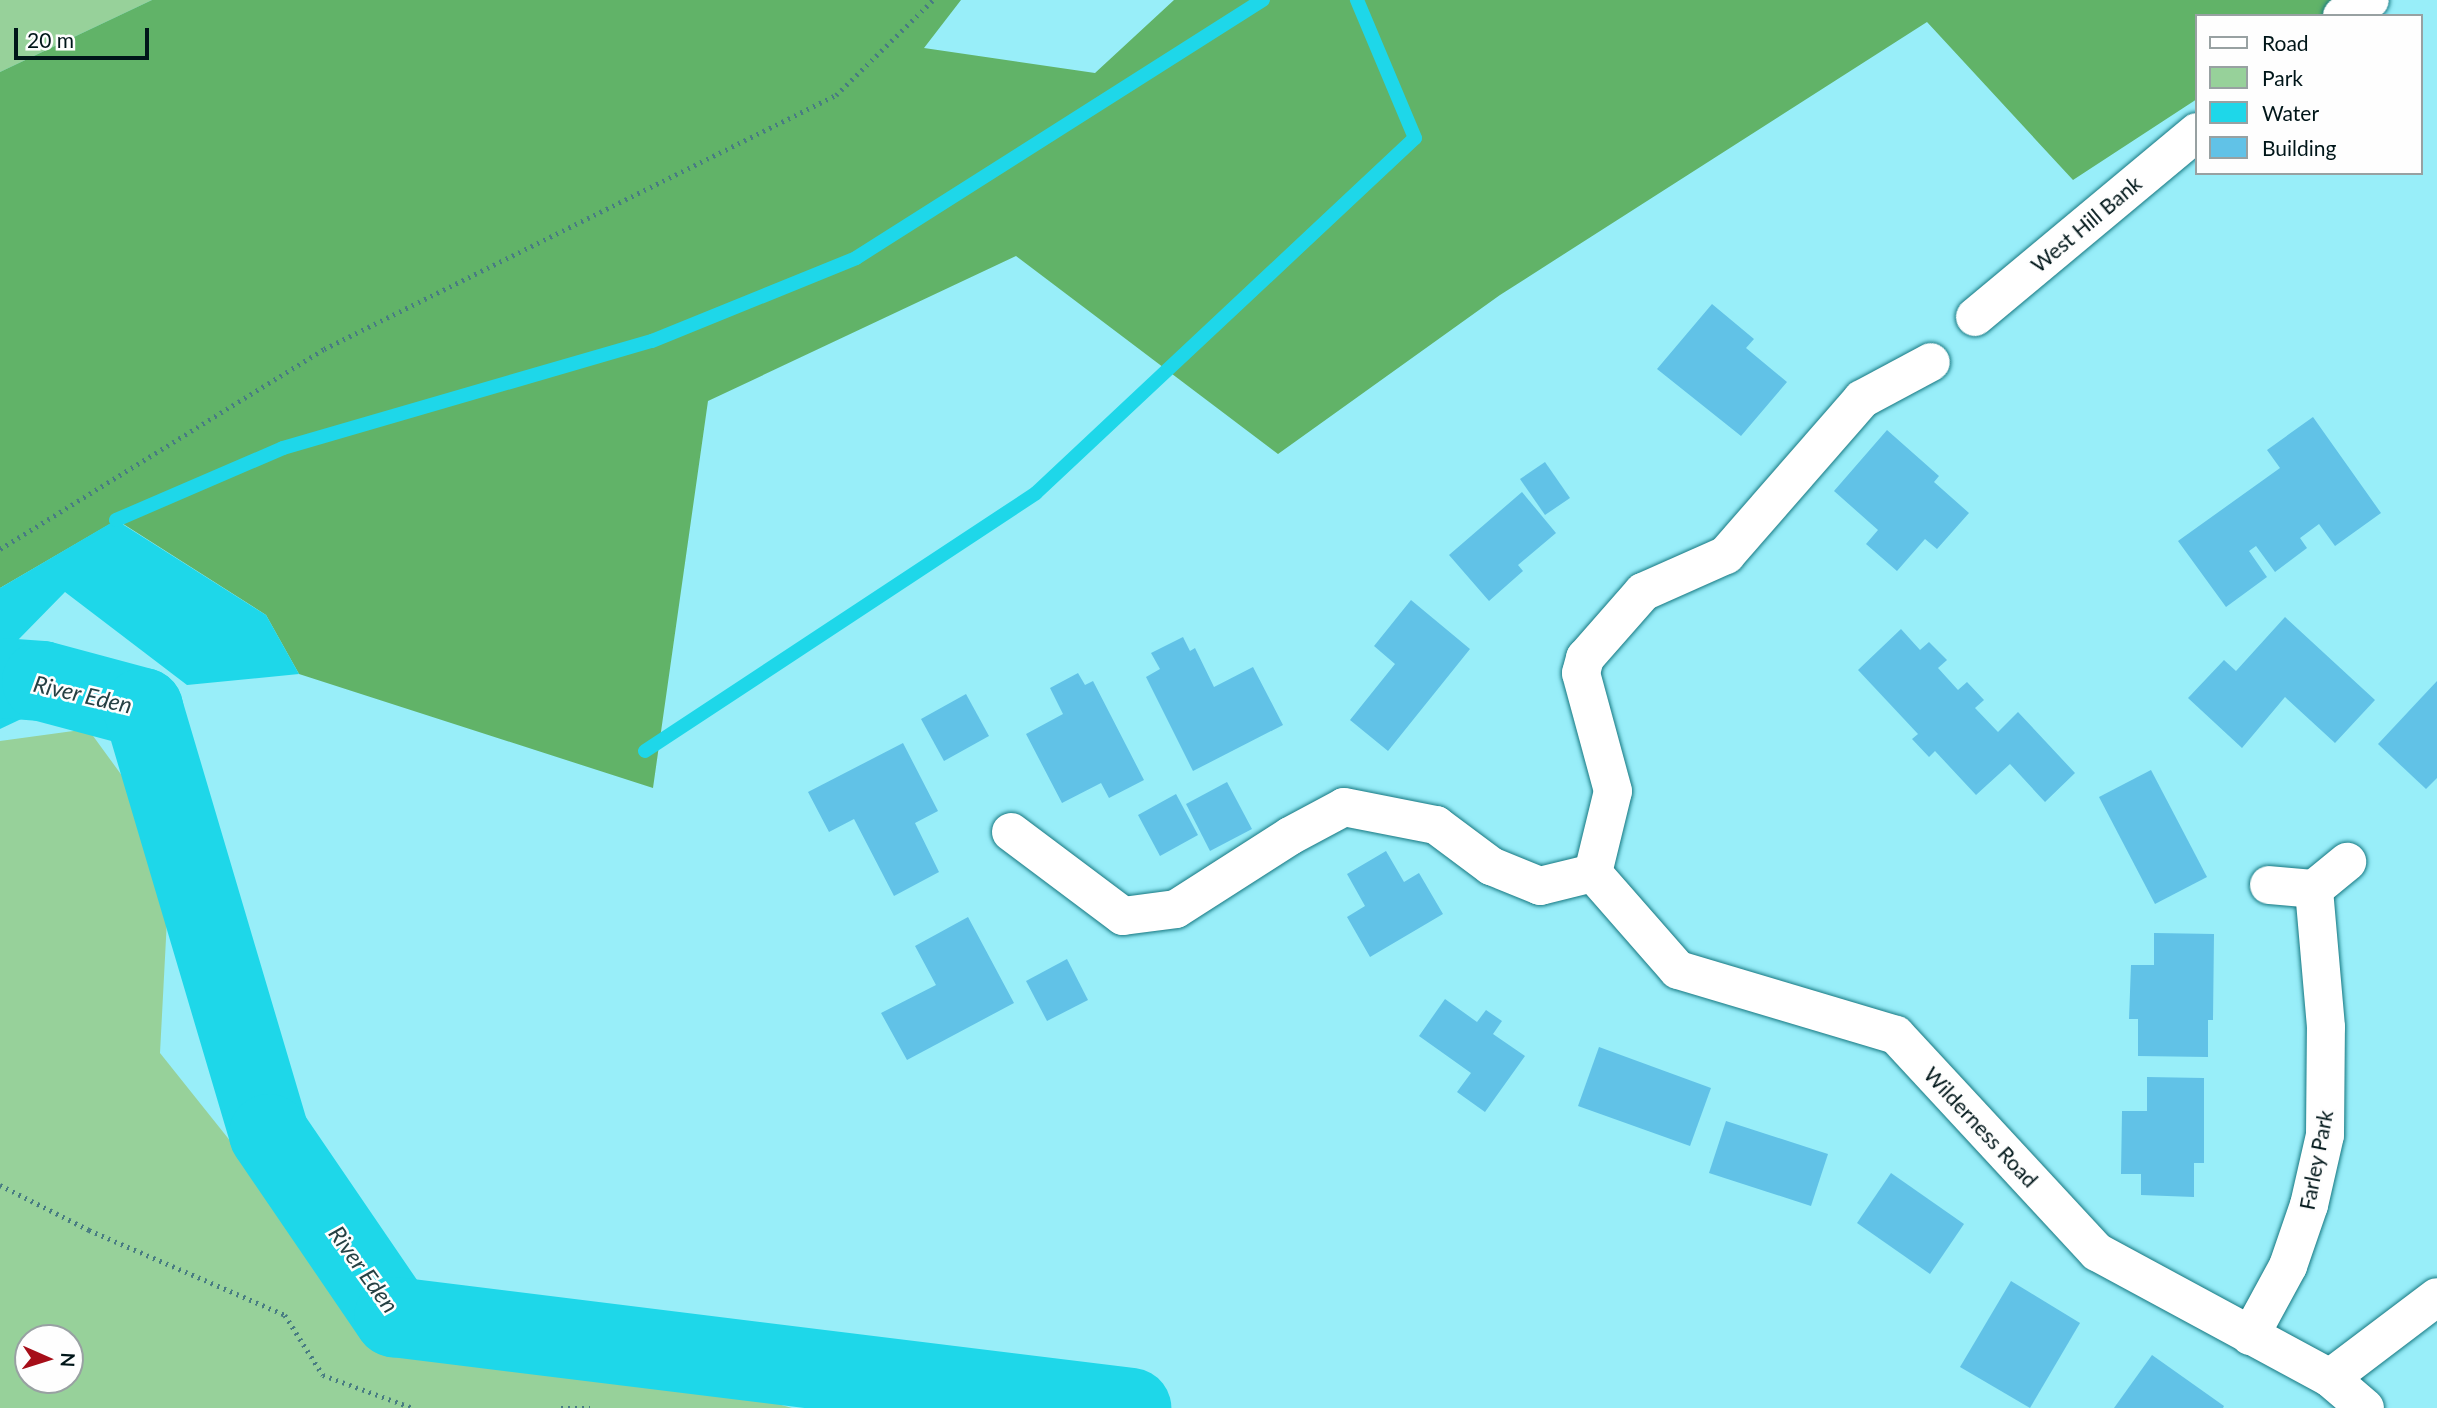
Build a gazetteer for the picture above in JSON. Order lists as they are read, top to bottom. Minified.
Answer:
{"streets":{"street":["West Hill Bank","Wilderness Road","Farley Park"]},"crossings":[["Wilderness Road","Farley Park"]],"water":["River Eden"],"legend":["Road","Park","Water","Building"],"scale_bar":"20 m","north":"right"}
